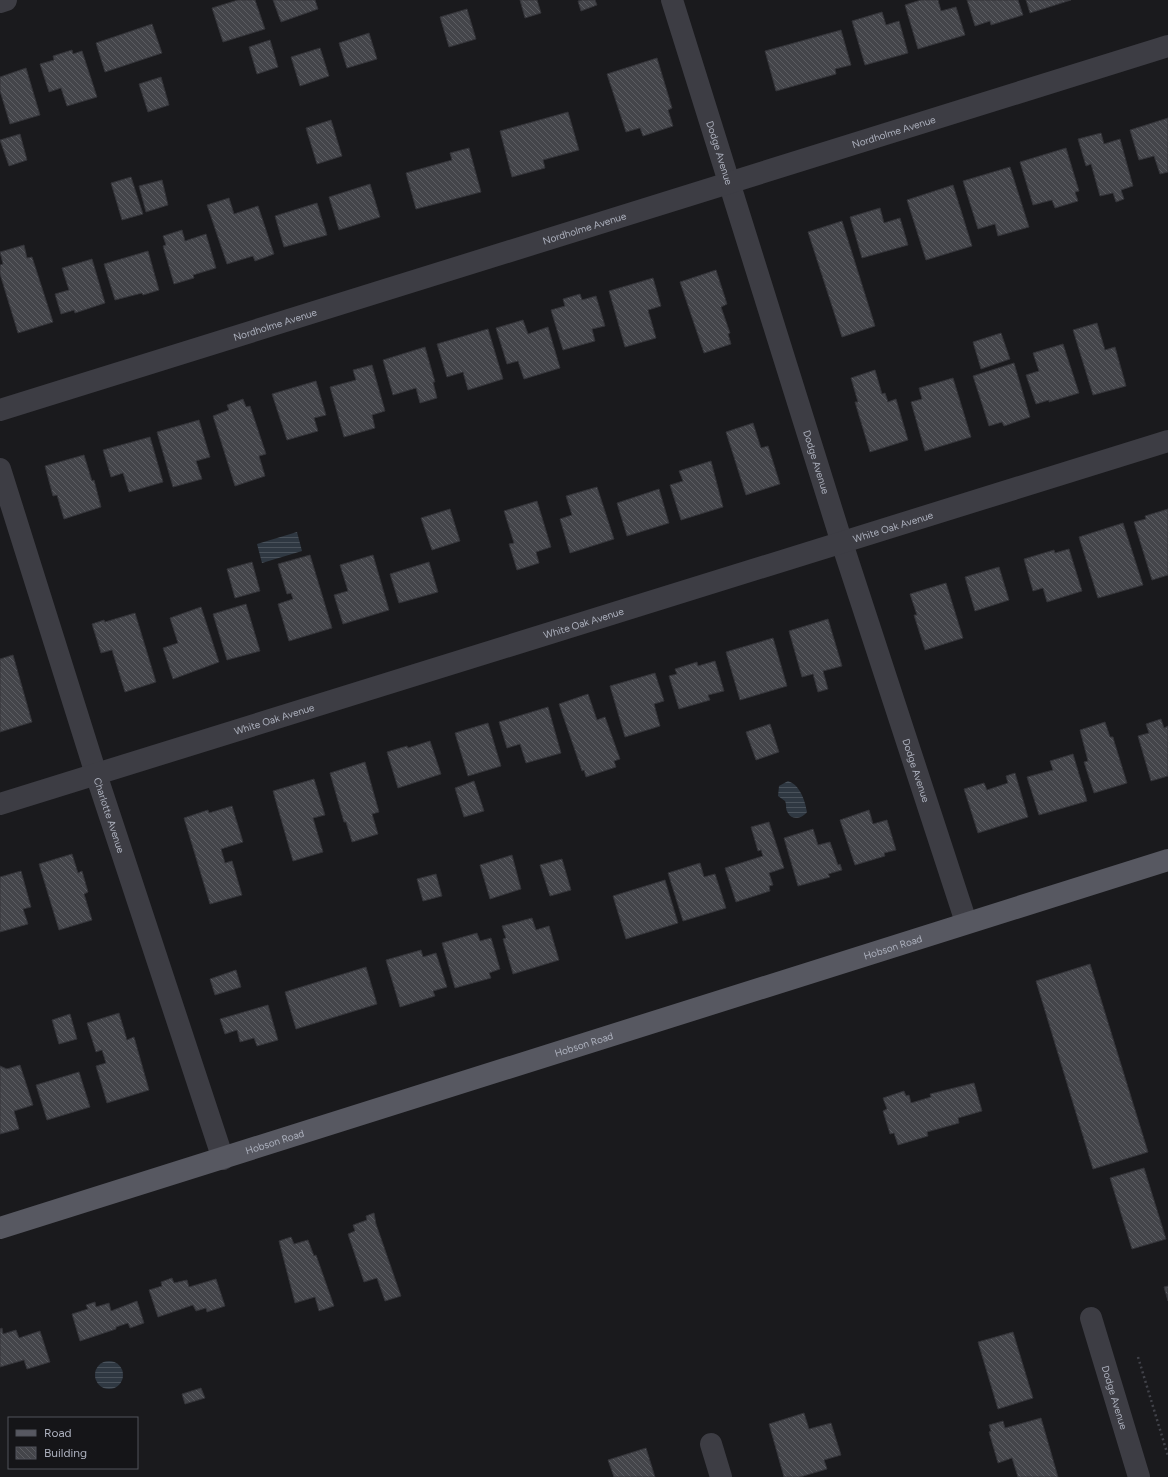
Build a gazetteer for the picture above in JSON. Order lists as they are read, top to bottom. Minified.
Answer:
{"streets":{"main road":["Hobson Road"],"street":["Nordholme Avenue","Dodge Avenue","White Oak Avenue","Charlotte Avenue"]},"crossings":[["Nordholme Avenue","Dodge Avenue"],["Dodge Avenue","White Oak Avenue"],["Dodge Avenue","Hobson Road"],["White Oak Avenue","Charlotte Avenue"],["Charlotte Avenue","Hobson Road"]],"legend":["Road","Building"]}
